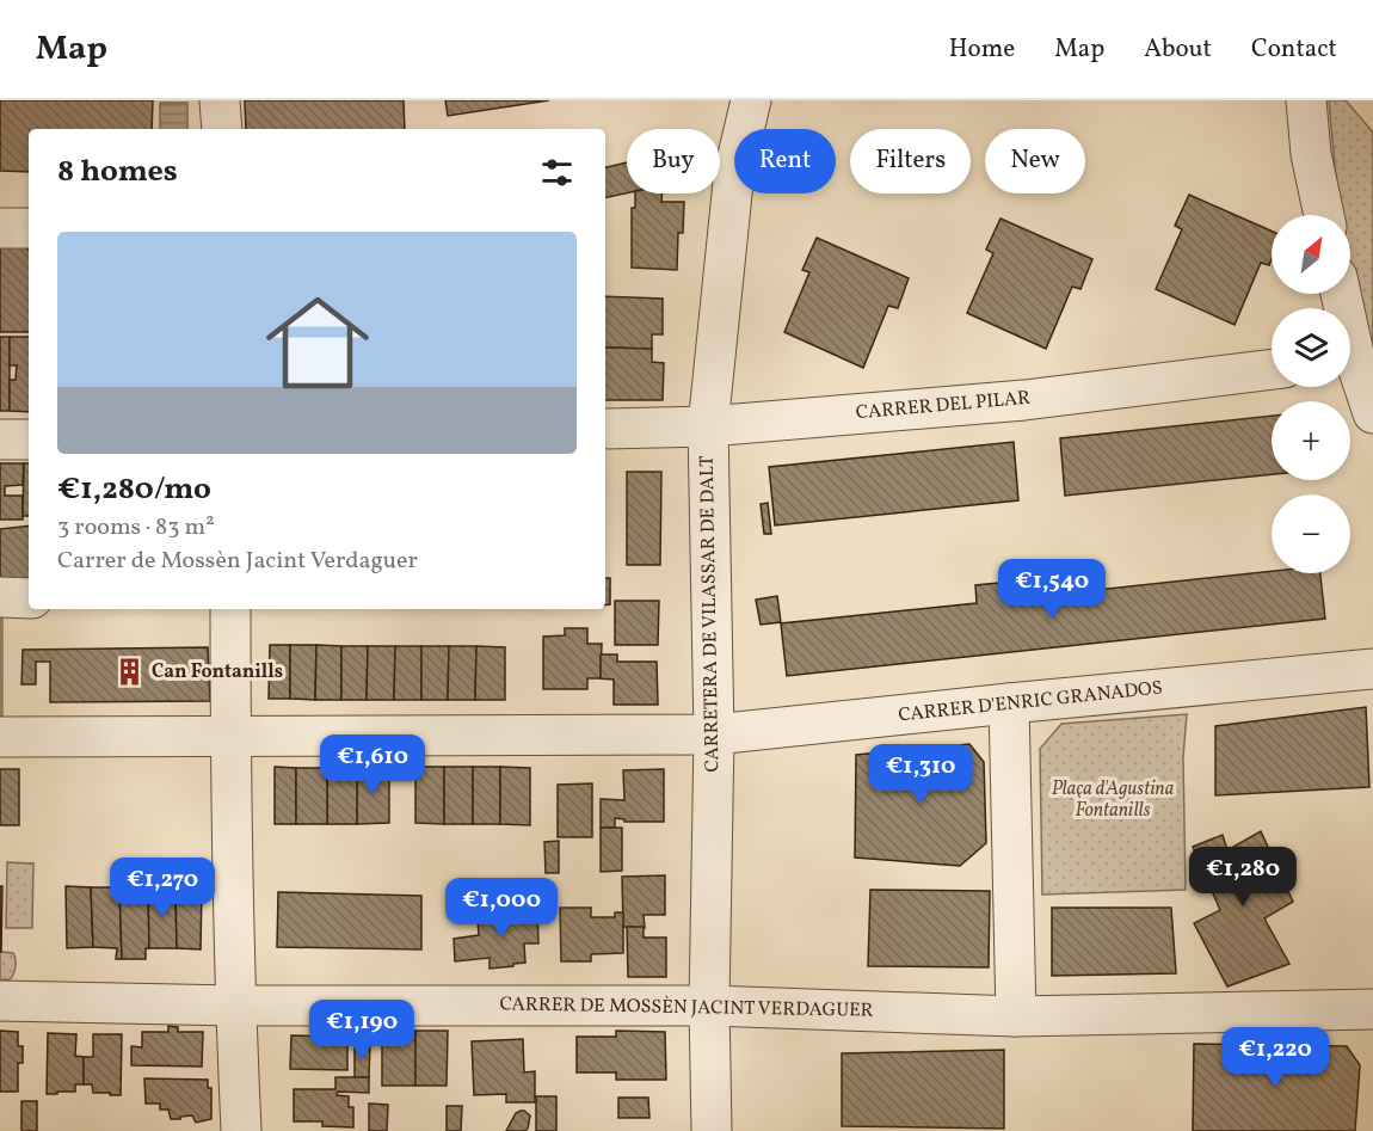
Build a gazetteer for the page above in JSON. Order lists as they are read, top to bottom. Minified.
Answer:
{"streets":{"street":["CARRER DEL PILAR","CARRETERA DE VILASSAR DE DALT","CARRER D'ENRIC GRANADOS","CARRER DE MOSSÈN JACINT VERDAGUER"]},"crossings":[["CARRER DEL PILAR","CARRETERA DE VILASSAR DE DALT"],["CARRETERA DE VILASSAR DE DALT","CARRER D'ENRIC GRANADOS"],["CARRETERA DE VILASSAR DE DALT","CARRER DE MOSSÈN JACINT VERDAGUER"]],"parks":["Plaça d'Agustina Fontanills"],"places":{"building":["Can Fontanills"]},"north":"top right","page":{"header":"Map","nav":["Home","Map","About","Contact"],"chip":["Buy","Rent","Filters","New"],"heading":"8 homes","map_buttons":["+","−"],"list":[{"name":"€1,280/mo","note":"3 rooms · 83 m² · Carrer de Mossèn Jacint Verdaguer"}],"price":["€1,540","€1,610","€1,310","€1,280","€1,270","€1,000","€1,190","€1,220"]}}
